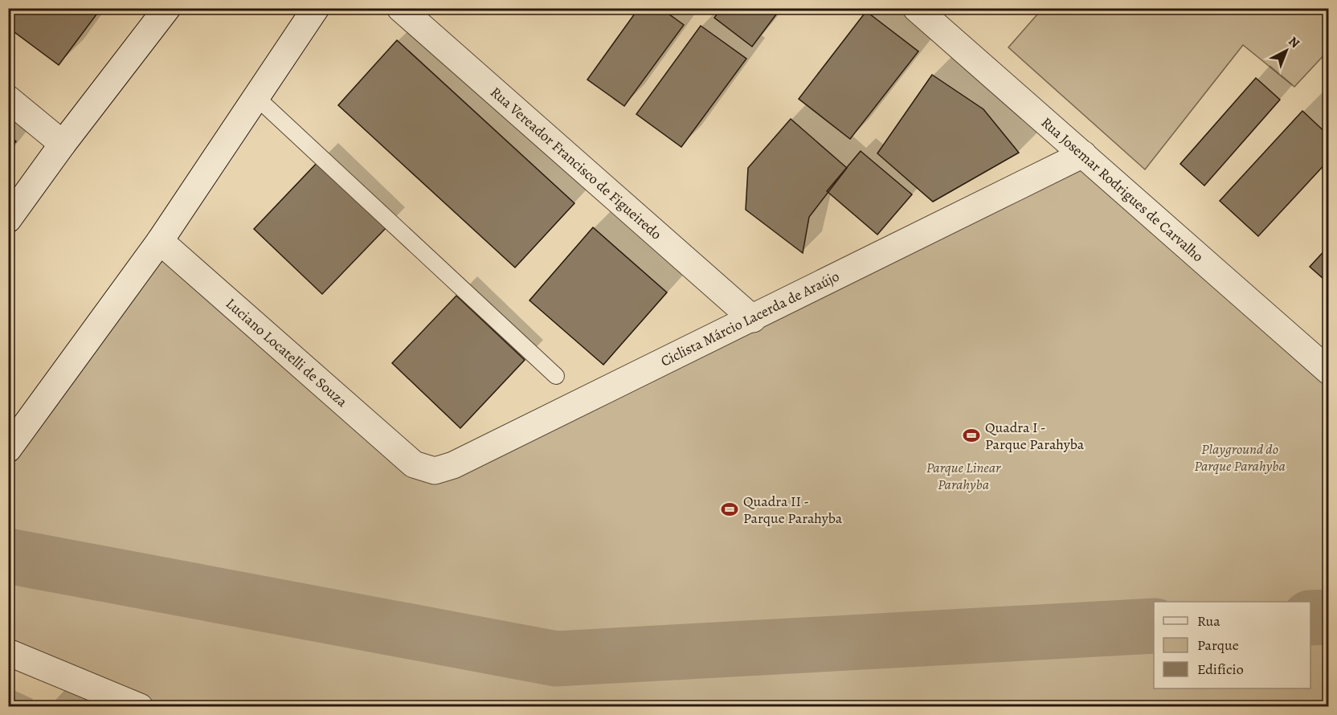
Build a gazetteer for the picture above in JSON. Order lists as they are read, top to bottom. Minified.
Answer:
{"streets":{"street":["Rua Vereador Francisco de Figueiredo","Rua Josemar Rodrigues de Carvalho","Ciclista Márcio Lacerda de Araújo","Luciano Locatelli de Souza"]},"crossings":[["Rua Vereador Francisco de Figueiredo","Ciclista Márcio Lacerda de Araújo"],["Rua Josemar Rodrigues de Carvalho","Ciclista Márcio Lacerda de Araújo"],["Ciclista Márcio Lacerda de Araújo","Luciano Locatelli de Souza"]],"parks":["Playground do Parque Parahyba","Parque Linear Parahyba"],"places":{"sports":["Quadra I - Parque Parahyba","Quadra II - Parque Parahyba"]},"legend":["Rua","Parque","Edifício"],"north":"top right"}
